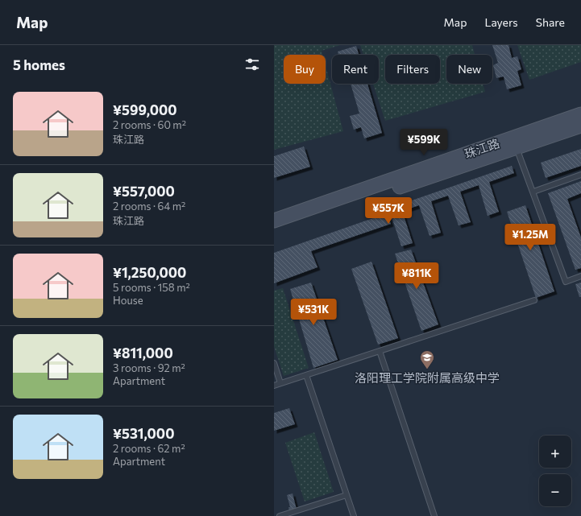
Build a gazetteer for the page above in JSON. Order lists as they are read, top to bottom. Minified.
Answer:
{"streets":{"main road":["珠江路"]},"places":{"school or university":["洛阳理工学院附属高级中学"]},"page":{"header":"Map","nav":["Map","Layers","Share"],"heading":"5 homes","chip":["Buy","Rent","Filters","New"],"list":[{"name":"¥599,000","note":"2 rooms · 60 m² · 珠江路"},{"name":"¥557,000","note":"2 rooms · 64 m² · 珠江路"},{"name":"¥1,250,000","note":"5 rooms · 158 m² · House"},{"name":"¥811,000","note":"3 rooms · 92 m² · Apartment"},{"name":"¥531,000","note":"2 rooms · 62 m² · Apartment"}],"price":["¥599K","¥557K","¥1.25M","¥811K","¥531K"],"map_buttons":["+","−"]}}
